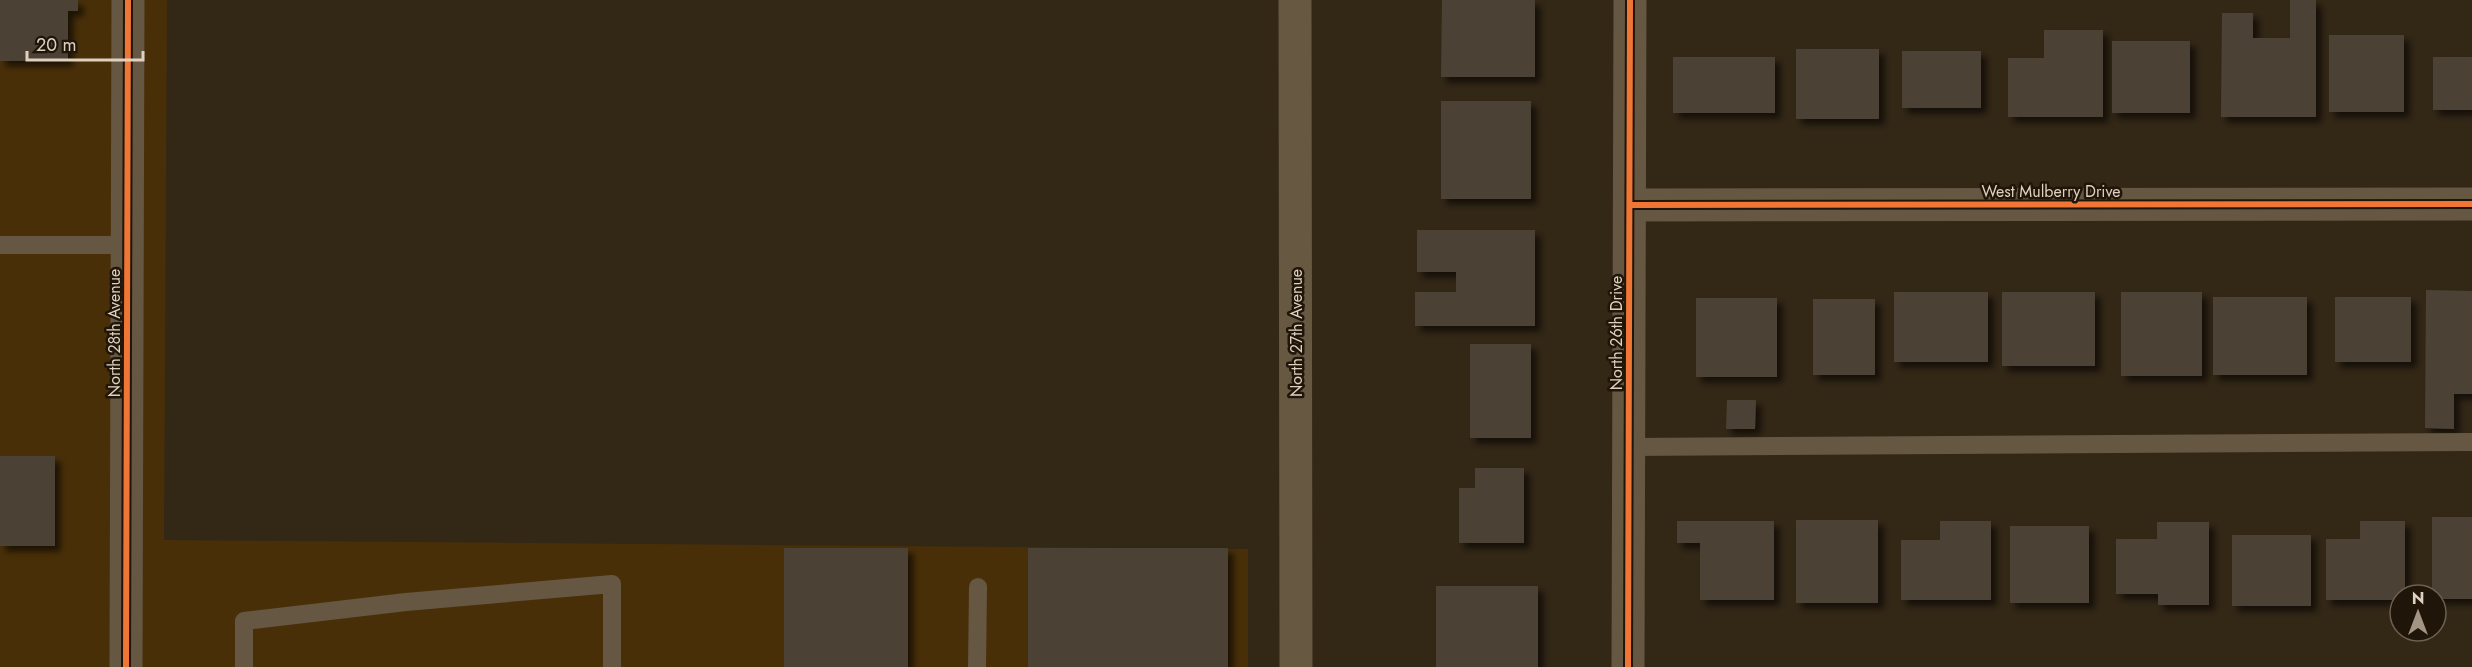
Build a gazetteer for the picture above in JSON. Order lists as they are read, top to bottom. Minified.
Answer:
{"streets":{"main road":["North 27th Avenue"],"street":["West Mulberry Drive","North 28th Avenue","North 26th Drive"]},"crossings":[["West Mulberry Drive","North 26th Drive"]],"scale_bar":"20 m","north":"top"}
